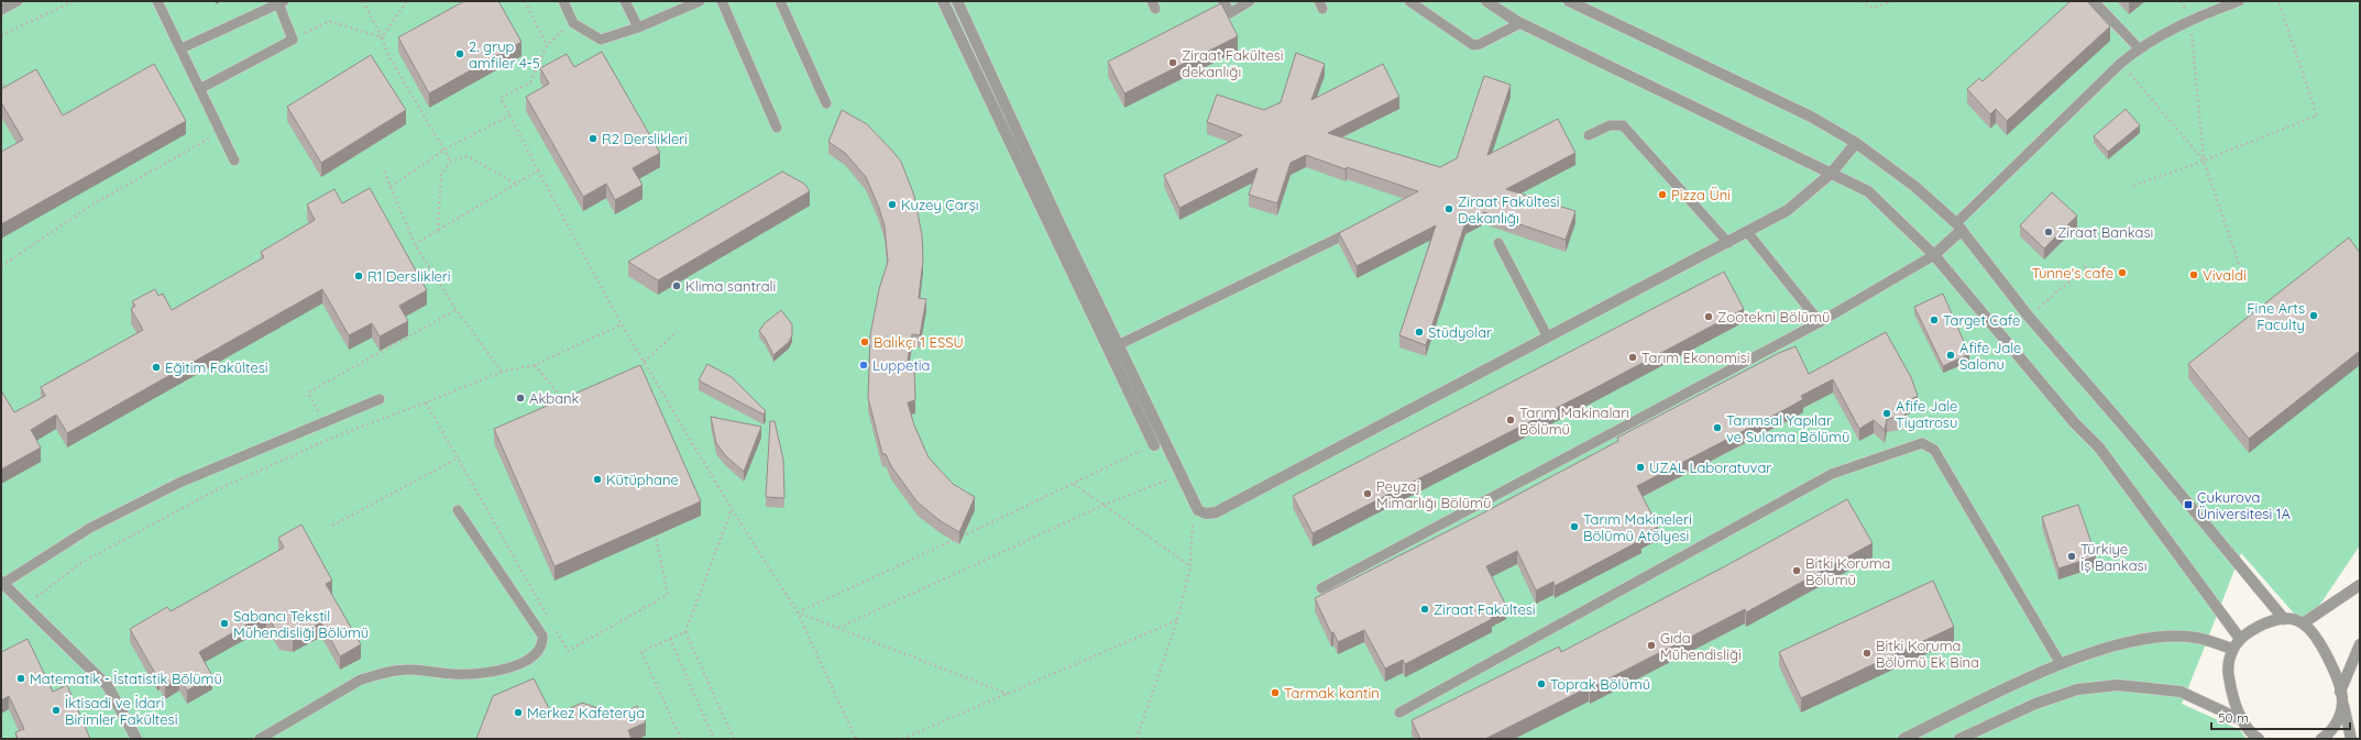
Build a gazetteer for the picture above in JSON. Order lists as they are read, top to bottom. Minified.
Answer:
{"places":{"other":["2. grup amfiler 4-5","Ziraat Fakültesi dekanlığı","R2 Derslikleri","Pizza Üni","Kuzey Çarşı","Ziraat Fakültesi Dekanlığı","Ziraat Bankası","Tunne's cafe","Vivaldi","R1 Derslikleri","Klima santrali","Fine Arts Faculty","Zootekni Bölümü","Target Cafe","Stüdyolar","Balıkçı 1 ESSU","Afife Jale Salonu","Tarım Ekonomisi","Luppetia","Eğitim Fakültesi","Akbank","Afife Jale Tiyatrosu","Tarım Makinaları Bölümü","Tarımsal Yapılar ve Sulama Bölümü","UZAL Laboratuvar","Kütüphane","Peyzaj Mimarlığı Bölümü","Tarım Makineleri Bölümü Atölyesi","Türkiye İş Bankası","Bitki Koruma Bölümü","Ziraat Fakültesi","Sabancı Tekstil Mühendisliği Bölümü","Gıda Mühendisliği","Bitki Koruma Bölümü Ek Bina","Matematik - İstatistik Bölümü","Toprak Bölümü","Tarmak kantin","İktisadi ve İdari Birimler Fakültesi","Merkez Kafeterya"],"transit":["Çukurova Üni̇versi̇tesi̇ 1A"]},"scale_bar":"50 m"}
